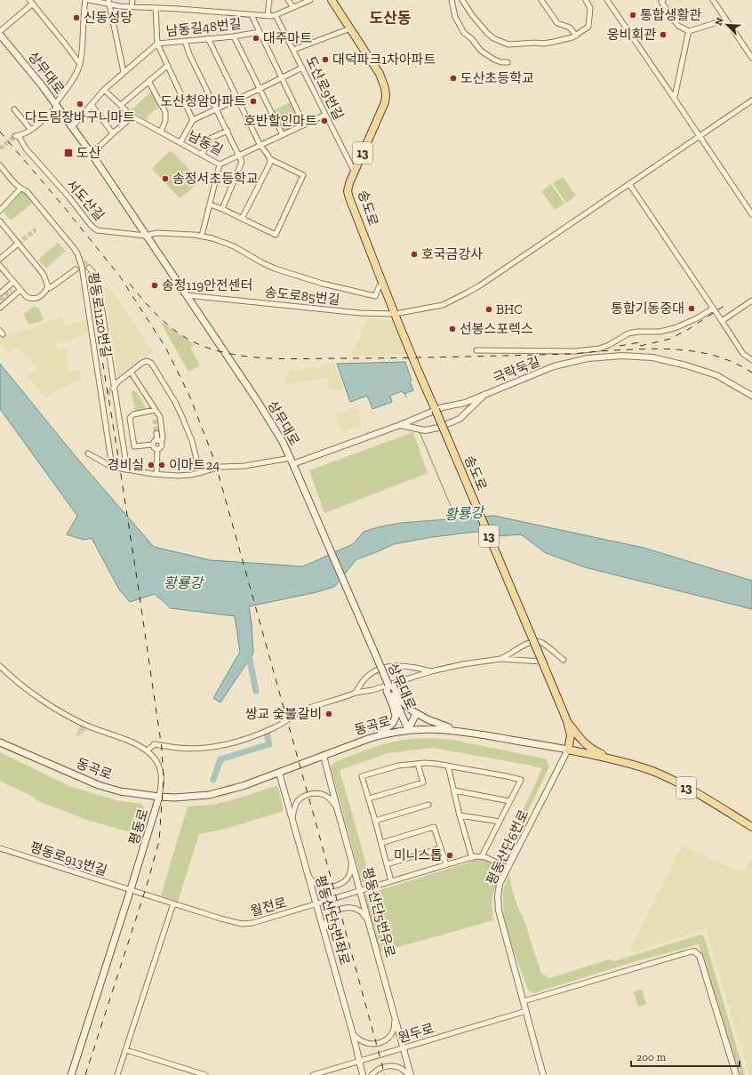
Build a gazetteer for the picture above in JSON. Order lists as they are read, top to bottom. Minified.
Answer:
{"streets":{"main road":["상무대로","13","송도로","동곡로","평동로"],"street":["남동길48번길","도산로9번길","남동길","서도산길","송도로85번길","평동로1120번길","극락둑길","평동산단6번로","평동로913번길","월전로","평동산단5번우로","평동산단5번좌로","원두로"]},"crossings":[["남동길48번길","남동길"],["상무대로","서도산길"],["상무대로","송도로85번길"],["상무대로","극락둑길"],["상무대로","동곡로"],["도산로9번길","남동길"],["도산로9번길","송도로"],["13","송도로"],["13","동곡로"],["서도산길","송도로"],["송도로","송도로85번길"],["송도로","극락둑길"],["송도로","동곡로"],["송도로","평동산단6번로"],["동곡로","평동로"],["동곡로","평동산단6번로"],["동곡로","평동산단5번우로"],["동곡로","평동산단5번좌로"],["평동로","평동로913번길"],["평동로","월전로"],["평동산단6번로","원두로"],["평동로913번길","월전로"],["월전로","평동산단5번우로"],["월전로","평동산단5번좌로"],["평동산단5번우로","원두로"],["평동산단5번좌로","원두로"]],"districts":["도산동"],"water":["황룡강"],"places":{"other":["통합생활관","신동성당","웅비회관","대주마트","대덕파크1차아파트","도산초등학교","도산청암아파트","다드림장바구니마트","호반할인마트","송정서초등학교","호국금강사","송정119안전센터","통합기동중대","BHC","선봉스포렉스","경비실","이마트24","쌍교 숯불갈비","미니스톱"],"transit":["도산"]},"scale_bar":"200 m","north":"top left"}
